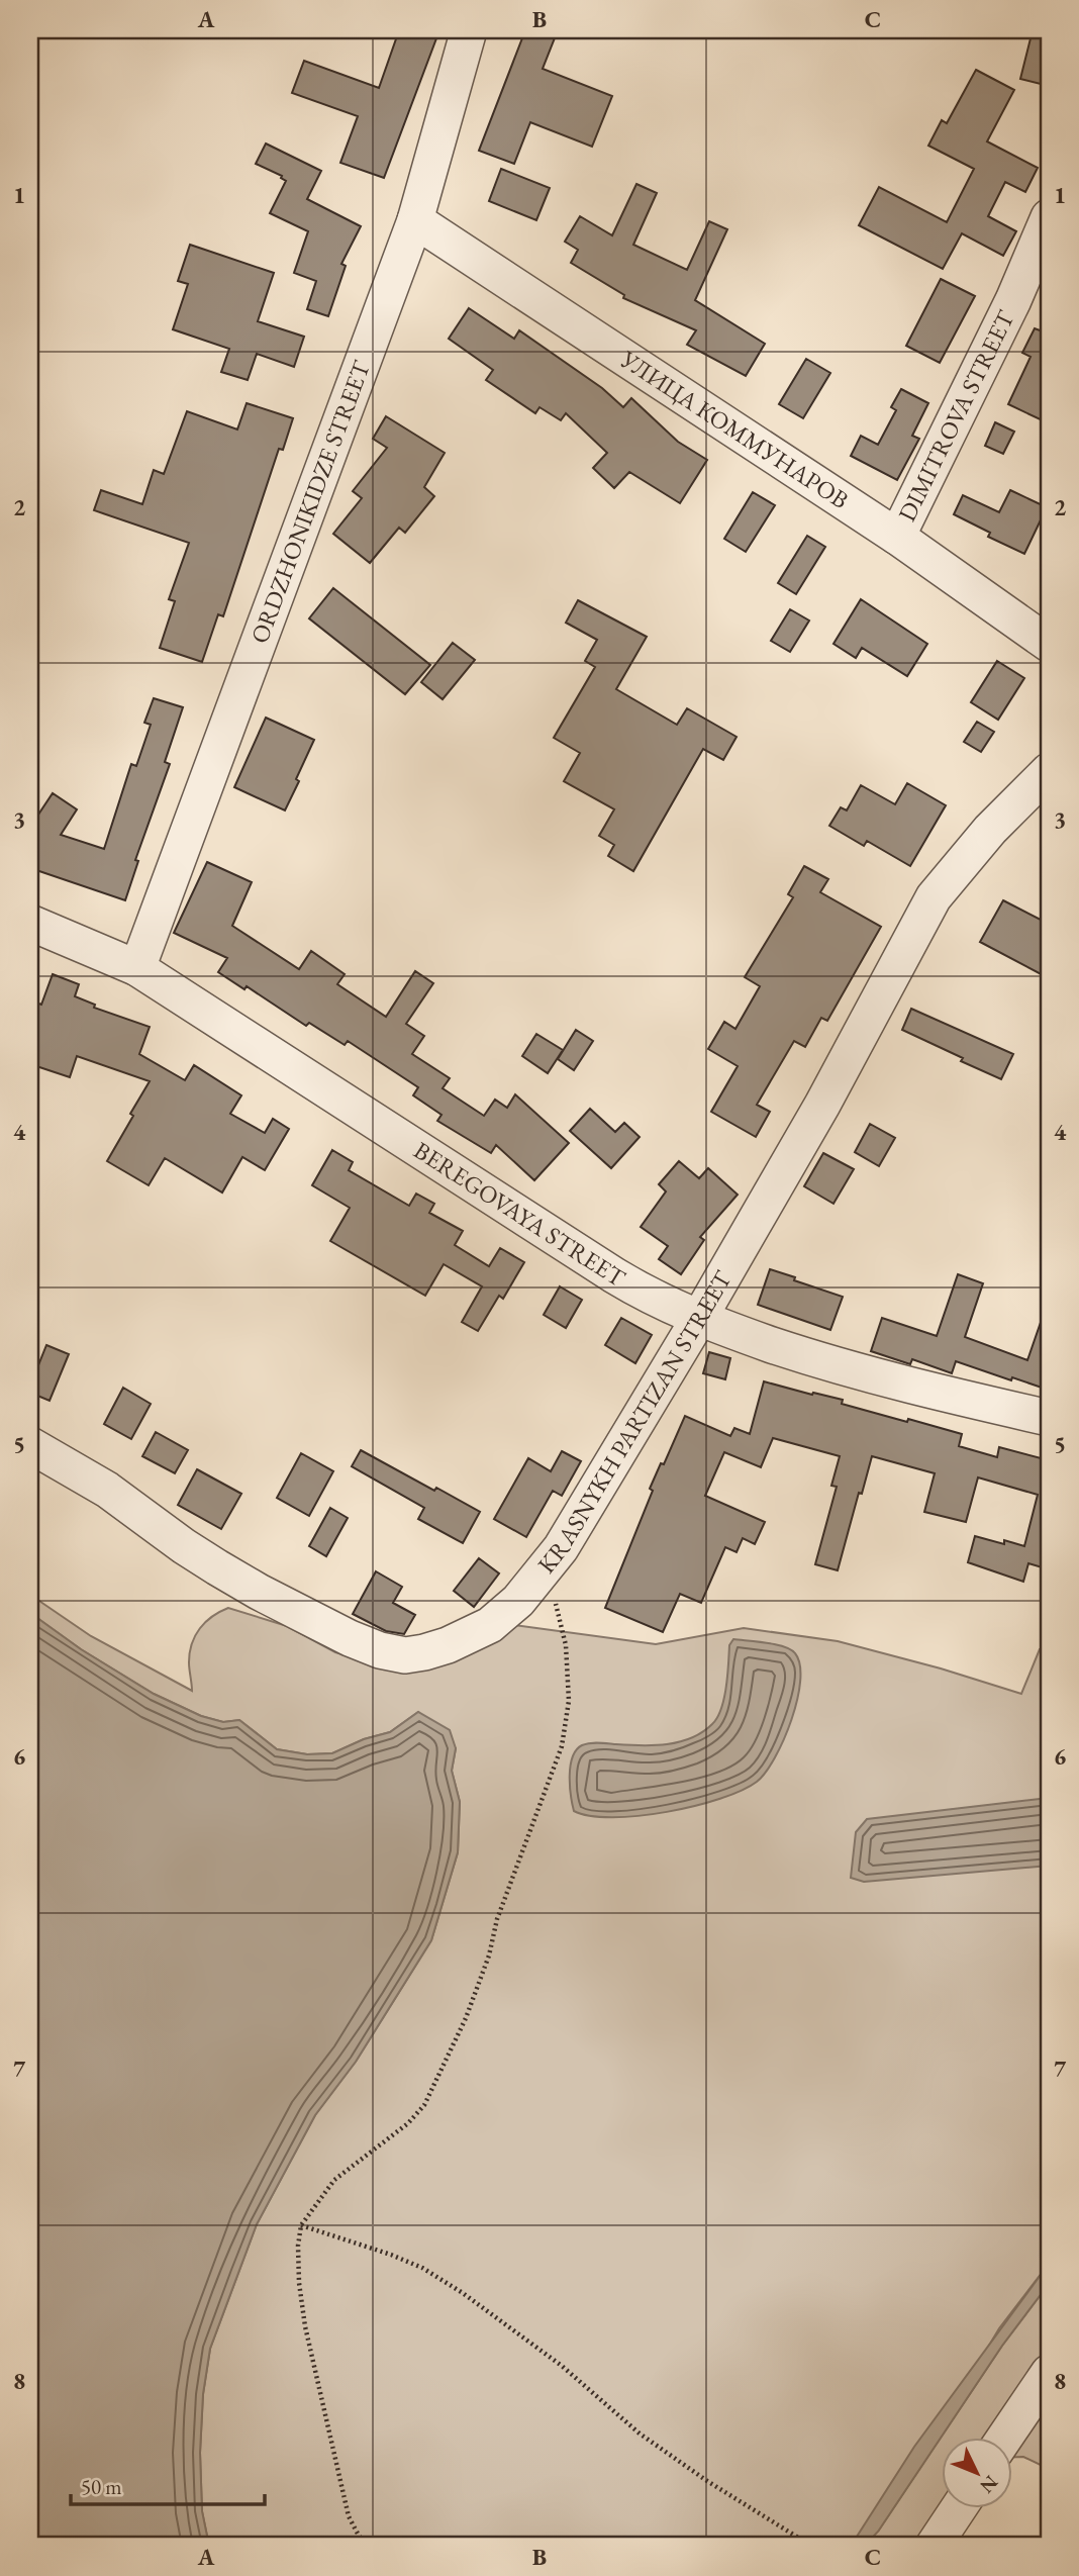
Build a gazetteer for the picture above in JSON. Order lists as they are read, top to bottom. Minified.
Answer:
{"streets":{"street":["DIMITROVA STREET","УЛИЦА КОММУНАРОВ","ORDZHONIKIDZE STREET","BEREGOVAYA STREET","KRASNYKH PARTIZAN STREET"]},"crossings":[["DIMITROVA STREET","УЛИЦА КОММУНАРОВ"],["УЛИЦА КОММУНАРОВ","ORDZHONIKIDZE STREET"],["ORDZHONIKIDZE STREET","BEREGOVAYA STREET"],["BEREGOVAYA STREET","KRASNYKH PARTIZAN STREET"]],"scale_bar":"50 m","north":"bottom right","grid":{"columns":["A","B","C"],"rows":["1","2","3","4","5","6","7","8"]}}
